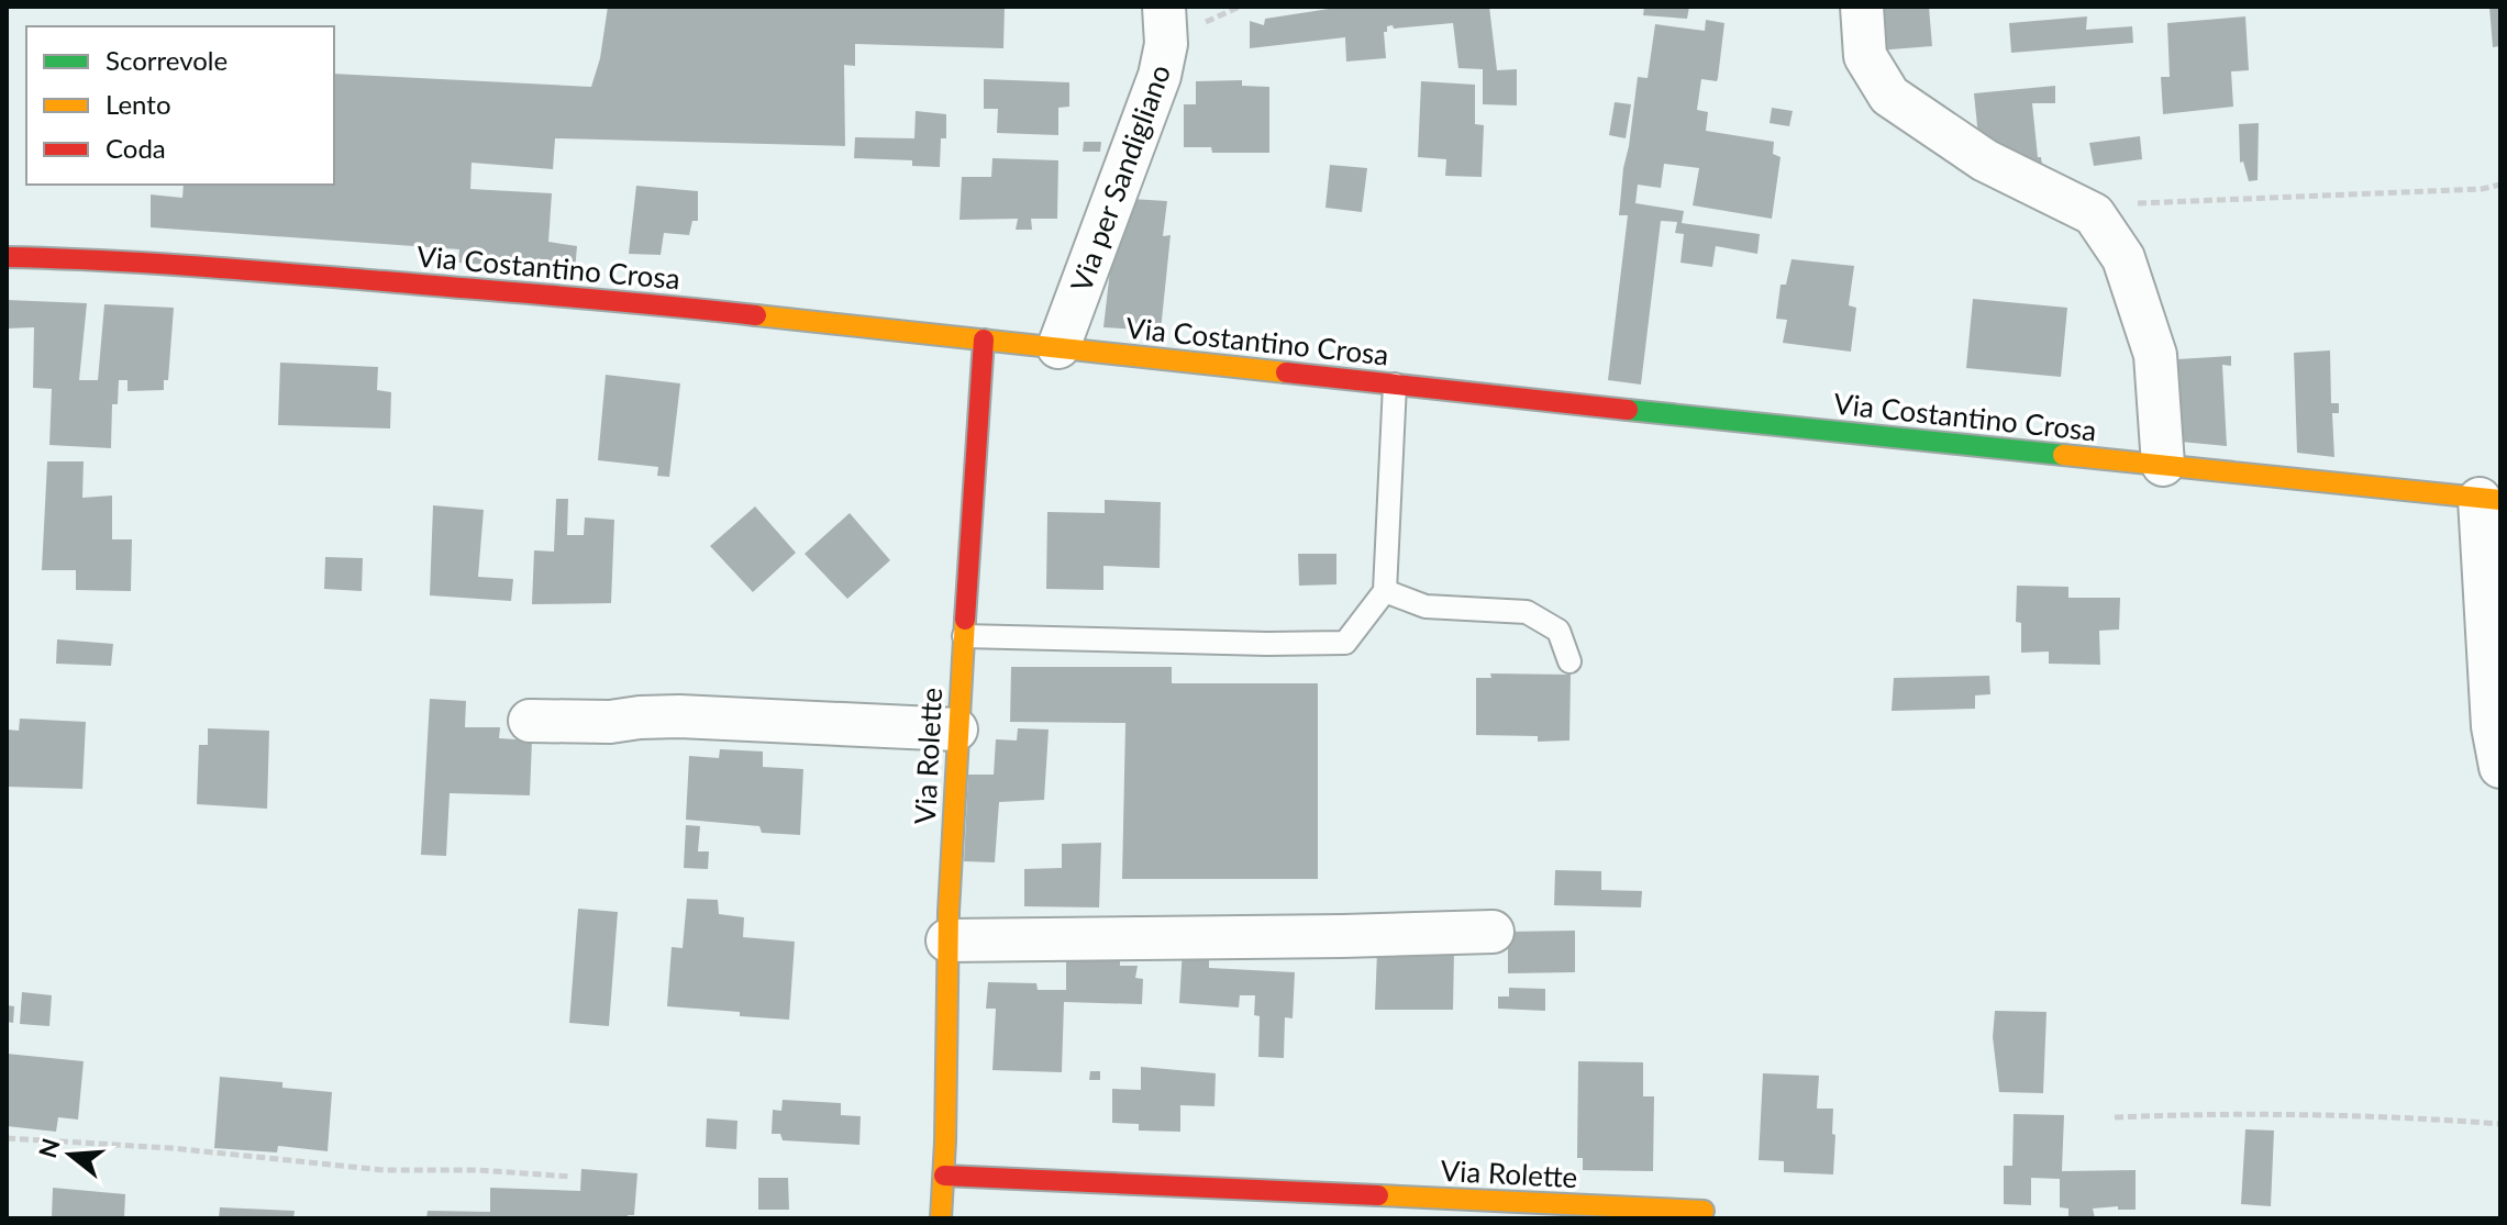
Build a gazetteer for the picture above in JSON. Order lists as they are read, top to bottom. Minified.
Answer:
{"streets":{"street":["Via per Sandigliano","Via Costantino Crosa","Via Rolette"]},"crossings":[["Via per Sandigliano","Via Costantino Crosa"],["Via Costantino Crosa","Via Rolette"]],"legend":["Scorrevole","Lento","Coda"],"north":"left"}
